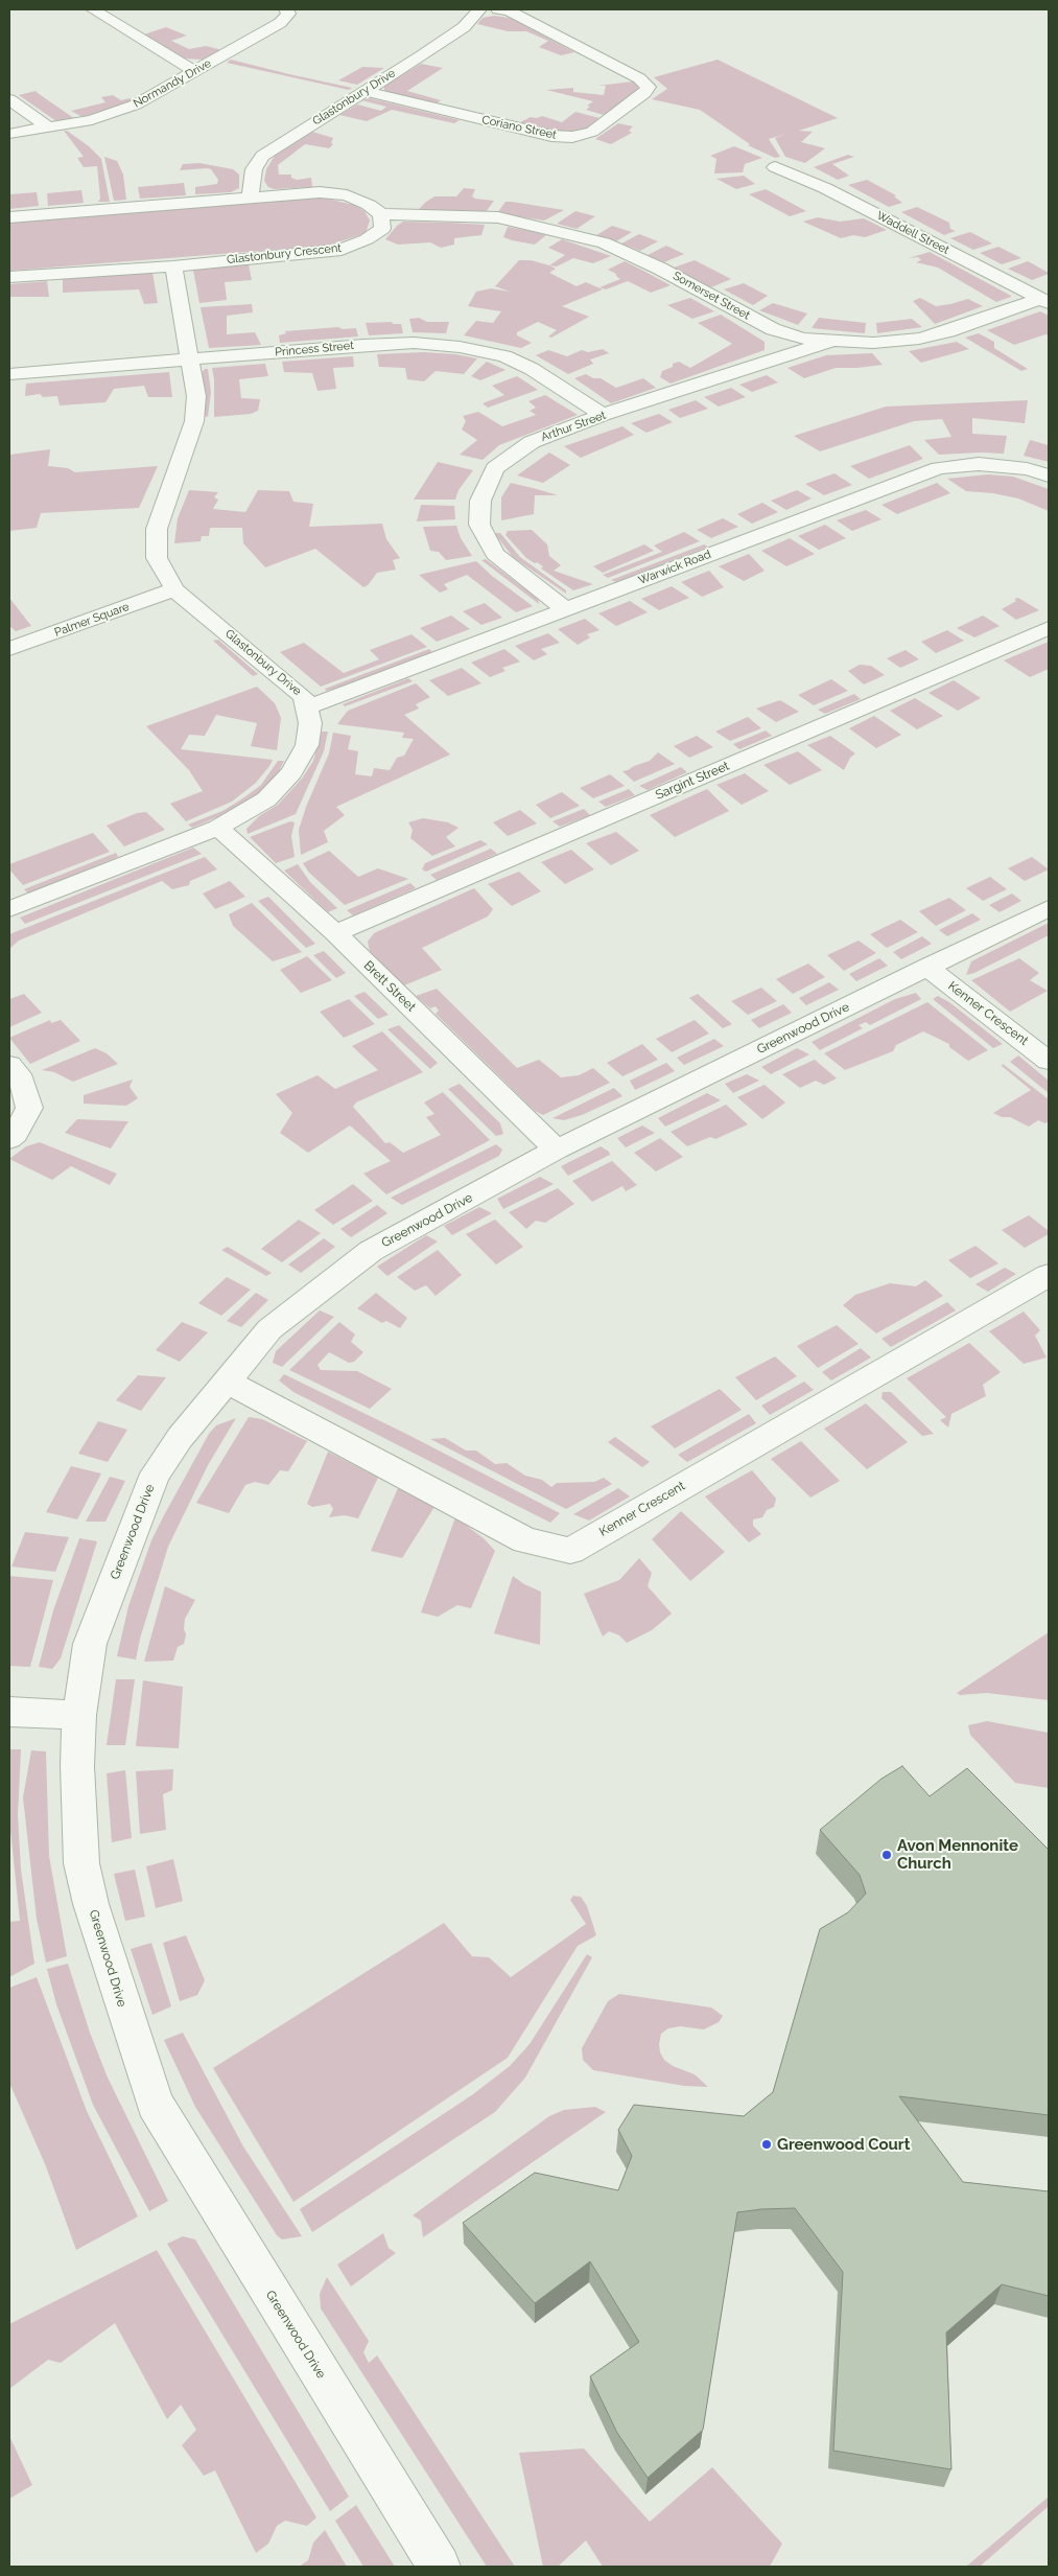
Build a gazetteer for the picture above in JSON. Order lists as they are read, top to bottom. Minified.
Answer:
{"streets":{"street":["Normandy Drive","Glastonbury Drive","Coriano Street","Waddell Street","Glastonbury Crescent","Somerset Street","Princess Street","Arthur Street","Warwick Road","Palmer Square","Sargint Street","Brett Street","Kenner Crescent","Greenwood Drive"]},"crossings":[["Glastonbury Drive","Coriano Street"],["Glastonbury Drive","Glastonbury Crescent"],["Glastonbury Drive","Princess Street"],["Glastonbury Drive","Warwick Road"],["Glastonbury Drive","Palmer Square"],["Glastonbury Drive","Brett Street"],["Waddell Street","Somerset Street"],["Glastonbury Crescent","Somerset Street"],["Somerset Street","Arthur Street"],["Princess Street","Arthur Street"],["Arthur Street","Warwick Road"],["Sargint Street","Brett Street"],["Brett Street","Greenwood Drive"],["Kenner Crescent","Greenwood Drive"]],"places":["Avon Mennonite Church","Greenwood Court"]}
